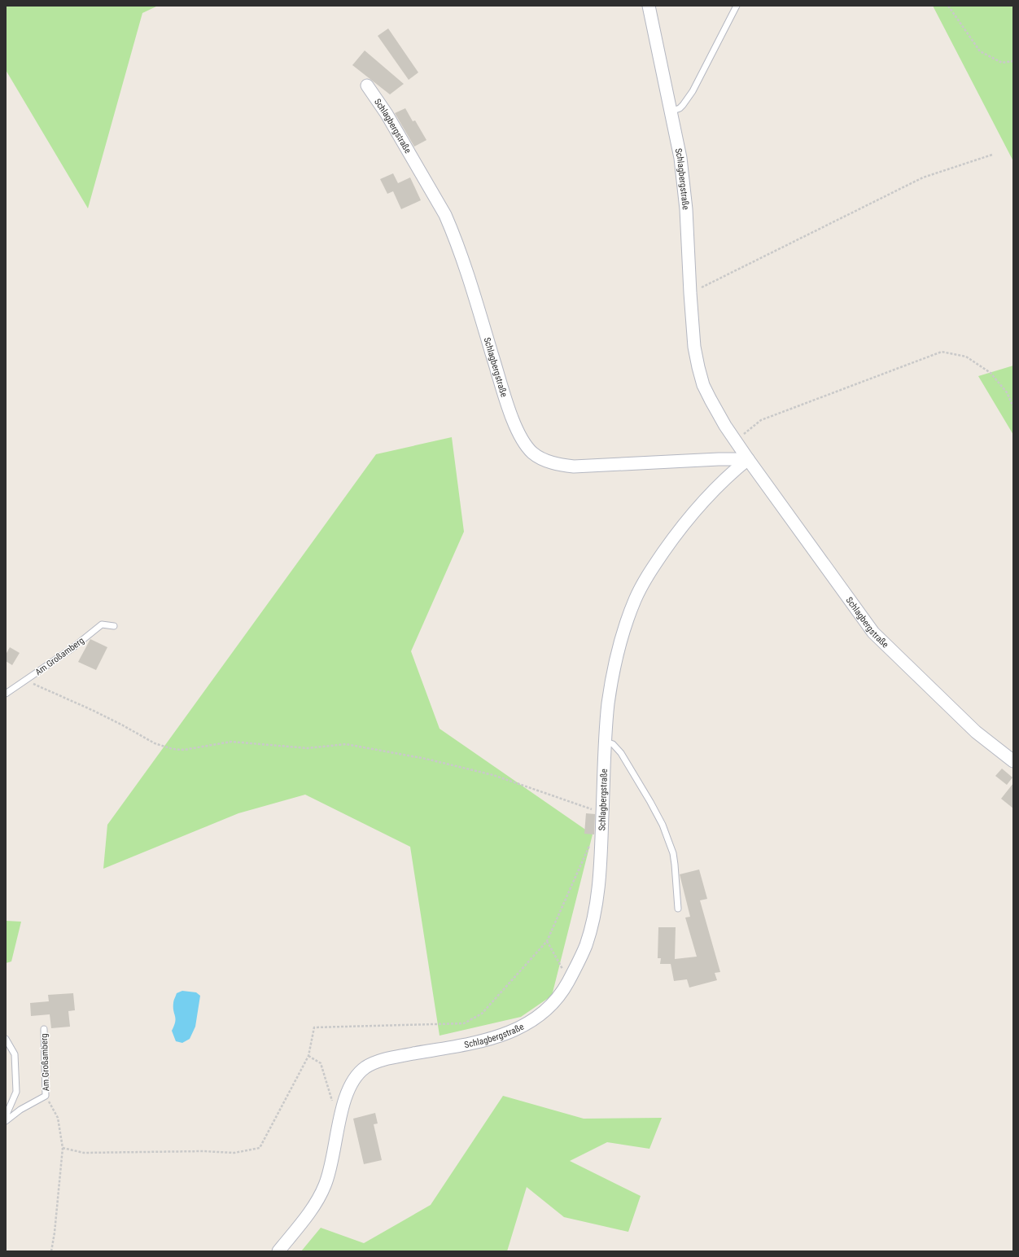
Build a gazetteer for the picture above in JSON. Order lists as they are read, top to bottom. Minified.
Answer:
{"streets":{"street":["Schlagbergstraße"],"lane":["Am Großamberg"]}}
